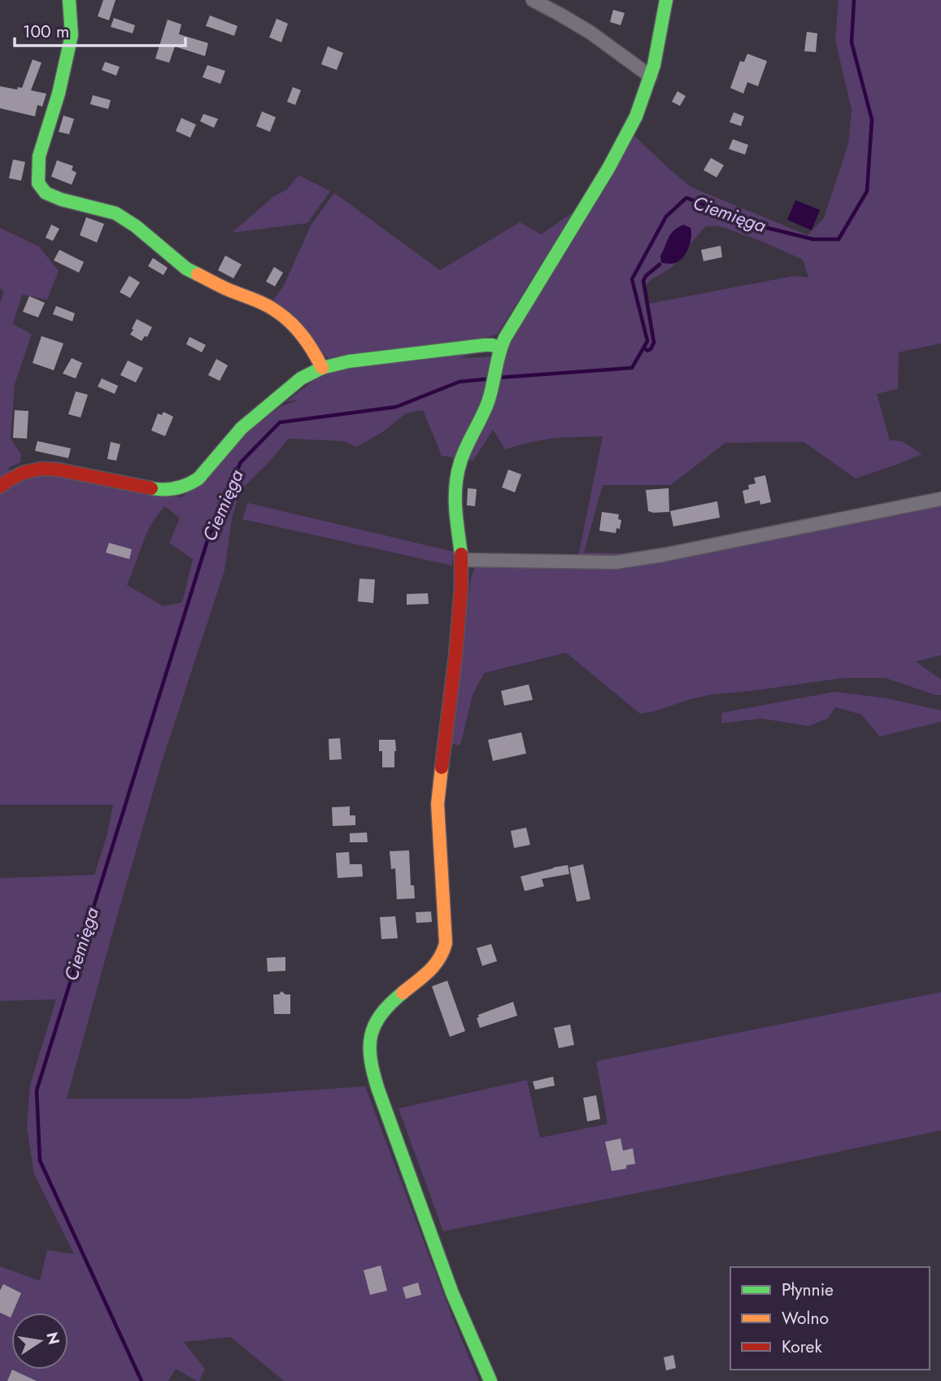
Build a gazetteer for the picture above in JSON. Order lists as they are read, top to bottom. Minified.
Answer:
{"water":["Ciemięga"],"legend":["Płynnie","Wolno","Korek"],"scale_bar":"100 m","north":"right"}
